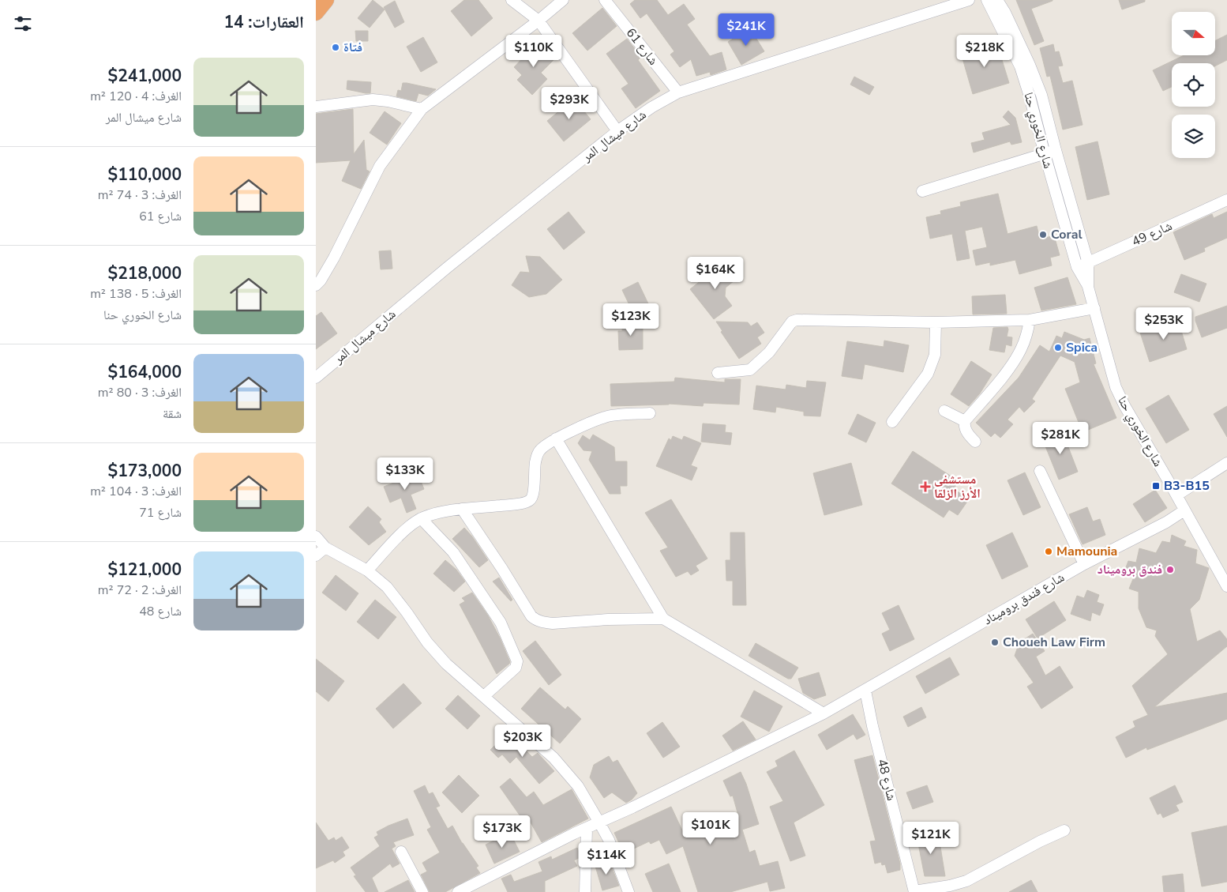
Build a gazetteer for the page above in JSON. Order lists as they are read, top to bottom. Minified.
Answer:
{"streets":{"street":["شارع 61","شارع الخوري حنا","شارع ميشال المر","شارع 49","شارع فندق بروميناد","شارع 48"]},"crossings":[["شارع 61","شارع ميشال المر"],["شارع الخوري حنا","شارع 49"],["شارع الخوري حنا","شارع فندق بروميناد"],["شارع فندق بروميناد","شارع 48"]],"places":{"other":["فتاة","Coral","Spica","Mamounia","فندق بروميناد","Choueh Law Firm"],"transit":["B3-B15"],"health":["مستشفى الأرز الزلقا"]},"north":"right","page":{"heading":"العقارات: 14","price":["$241K","$110K","$218K","$293K","$164K","$123K","$253K","$281K","$133K","$203K","$101K","$173K","$121K","$114K"],"list":[{"name":"$241,000","note":"الغرف: 4 · 120 m² · شارع ميشال المر"},{"name":"$110,000","note":"الغرف: 3 · 74 m² · شارع 61"},{"name":"$218,000","note":"الغرف: 5 · 138 m² · شارع الخوري حنا"},{"name":"$164,000","note":"الغرف: 3 · 80 m² · شقة"},{"name":"$173,000","note":"الغرف: 3 · 104 m² · شارع 71"},{"name":"$121,000","note":"الغرف: 2 · 72 m² · شارع 48"}]}}
